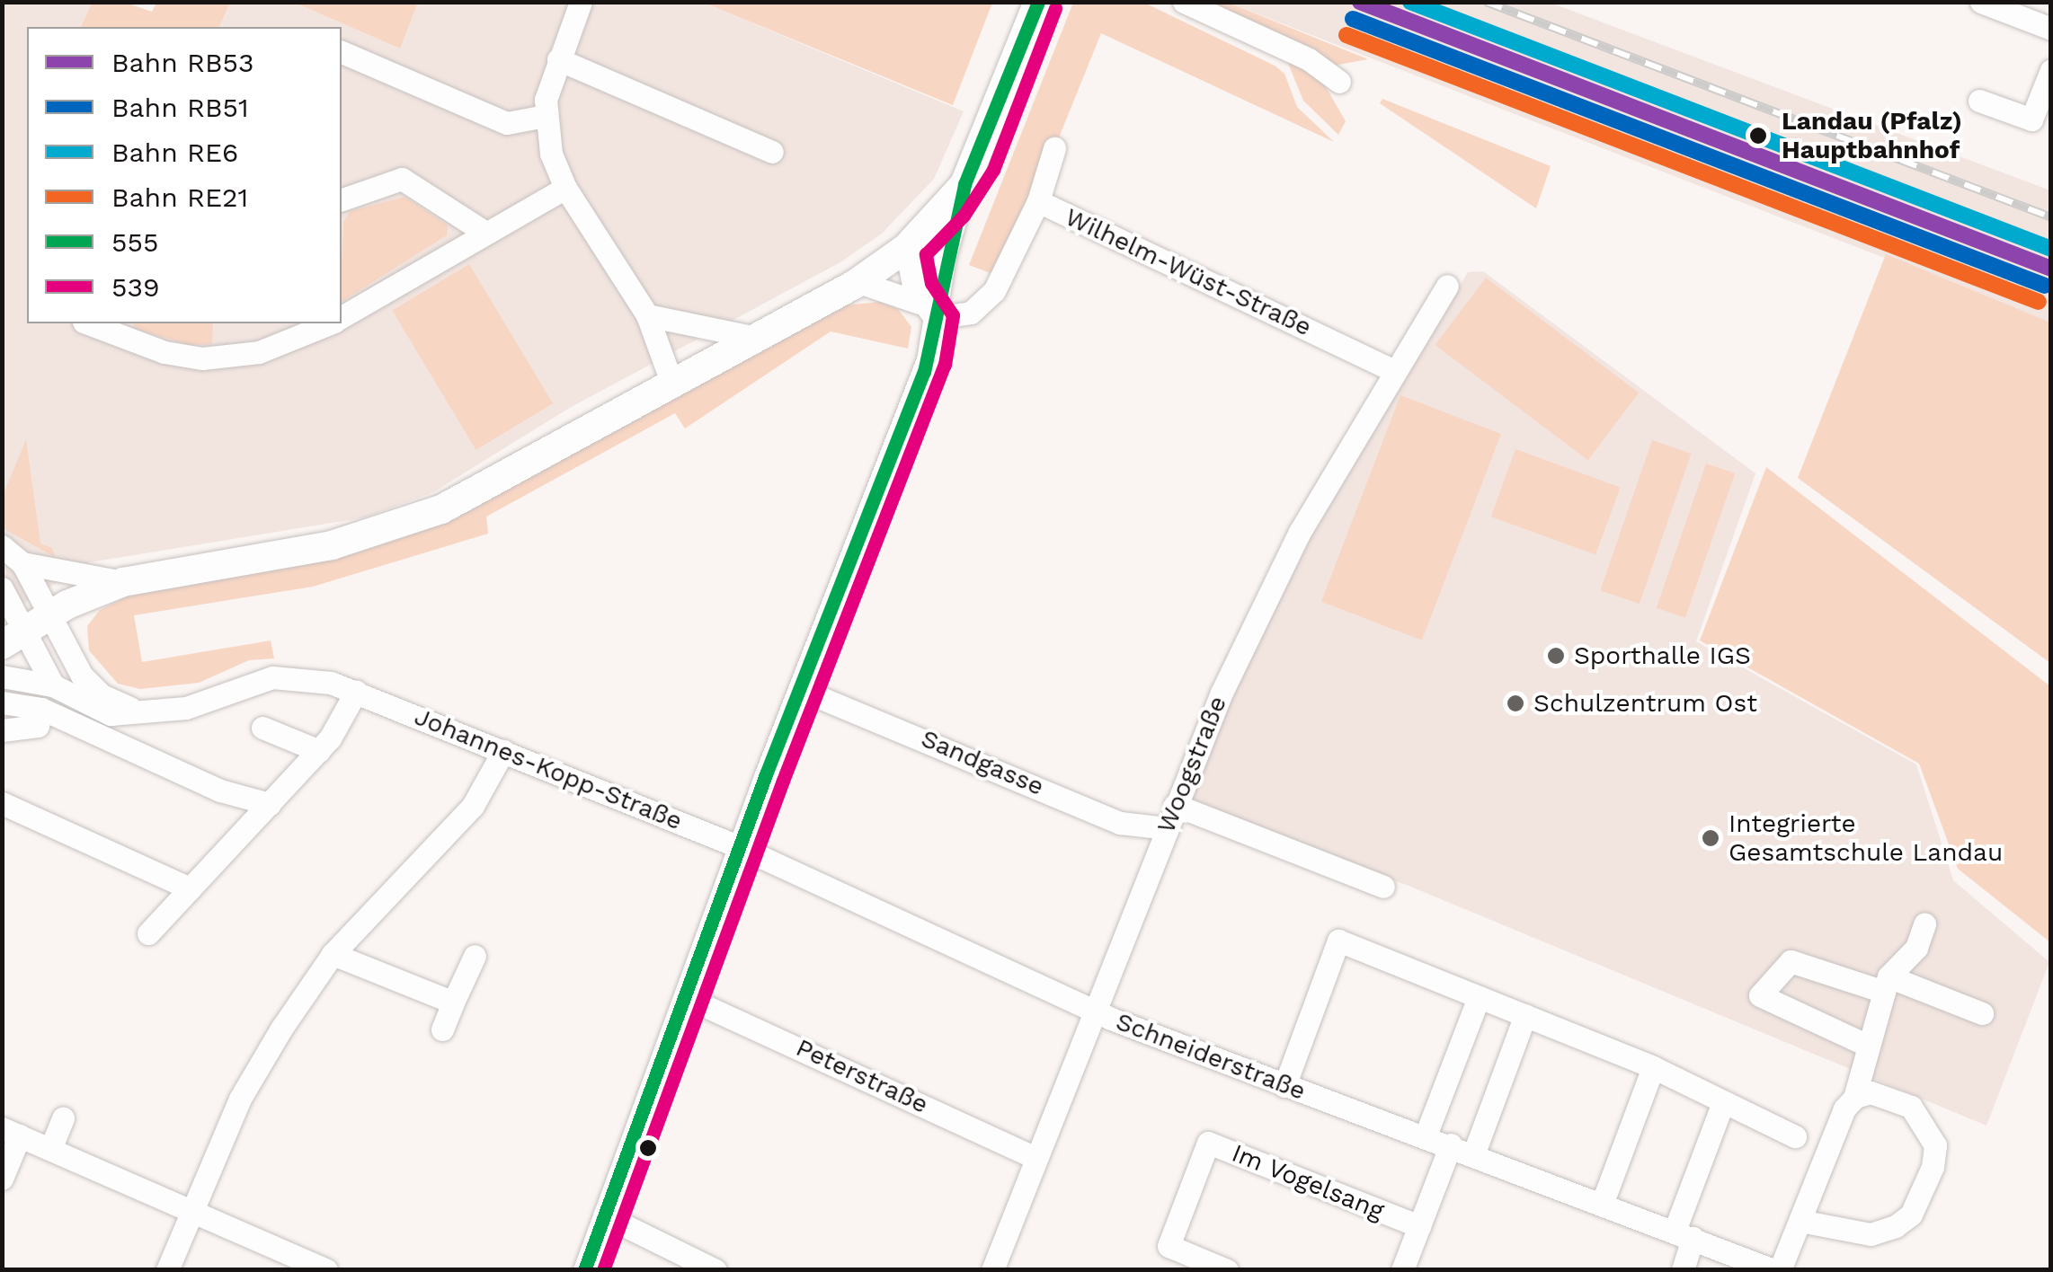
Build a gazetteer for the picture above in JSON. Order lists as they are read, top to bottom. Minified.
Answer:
{"streets":{"street":["Wilhelm-Wüst-Straße","Sandgasse","Woogstraße","Johannes-Kopp-Straße","Schneiderstraße","Peterstraße","Im Vogelsang"]},"crossings":[["Wilhelm-Wüst-Straße","Woogstraße"],["Sandgasse","Woogstraße"],["Woogstraße","Schneiderstraße"],["Woogstraße","Peterstraße"],["Johannes-Kopp-Straße","Schneiderstraße"]],"places":["Landau (Pfalz) Hauptbahnhof","Sporthalle IGS","Schulzentrum Ost","Integrierte Gesamtschule Landau"],"lines":["rail line RB53","rail line RE6","transit line 555","transit line 539","rail line RB51","rail line RE21"],"legend":["Bahn RB53","Bahn RB51","Bahn RE6","Bahn RE21","555","539"]}
